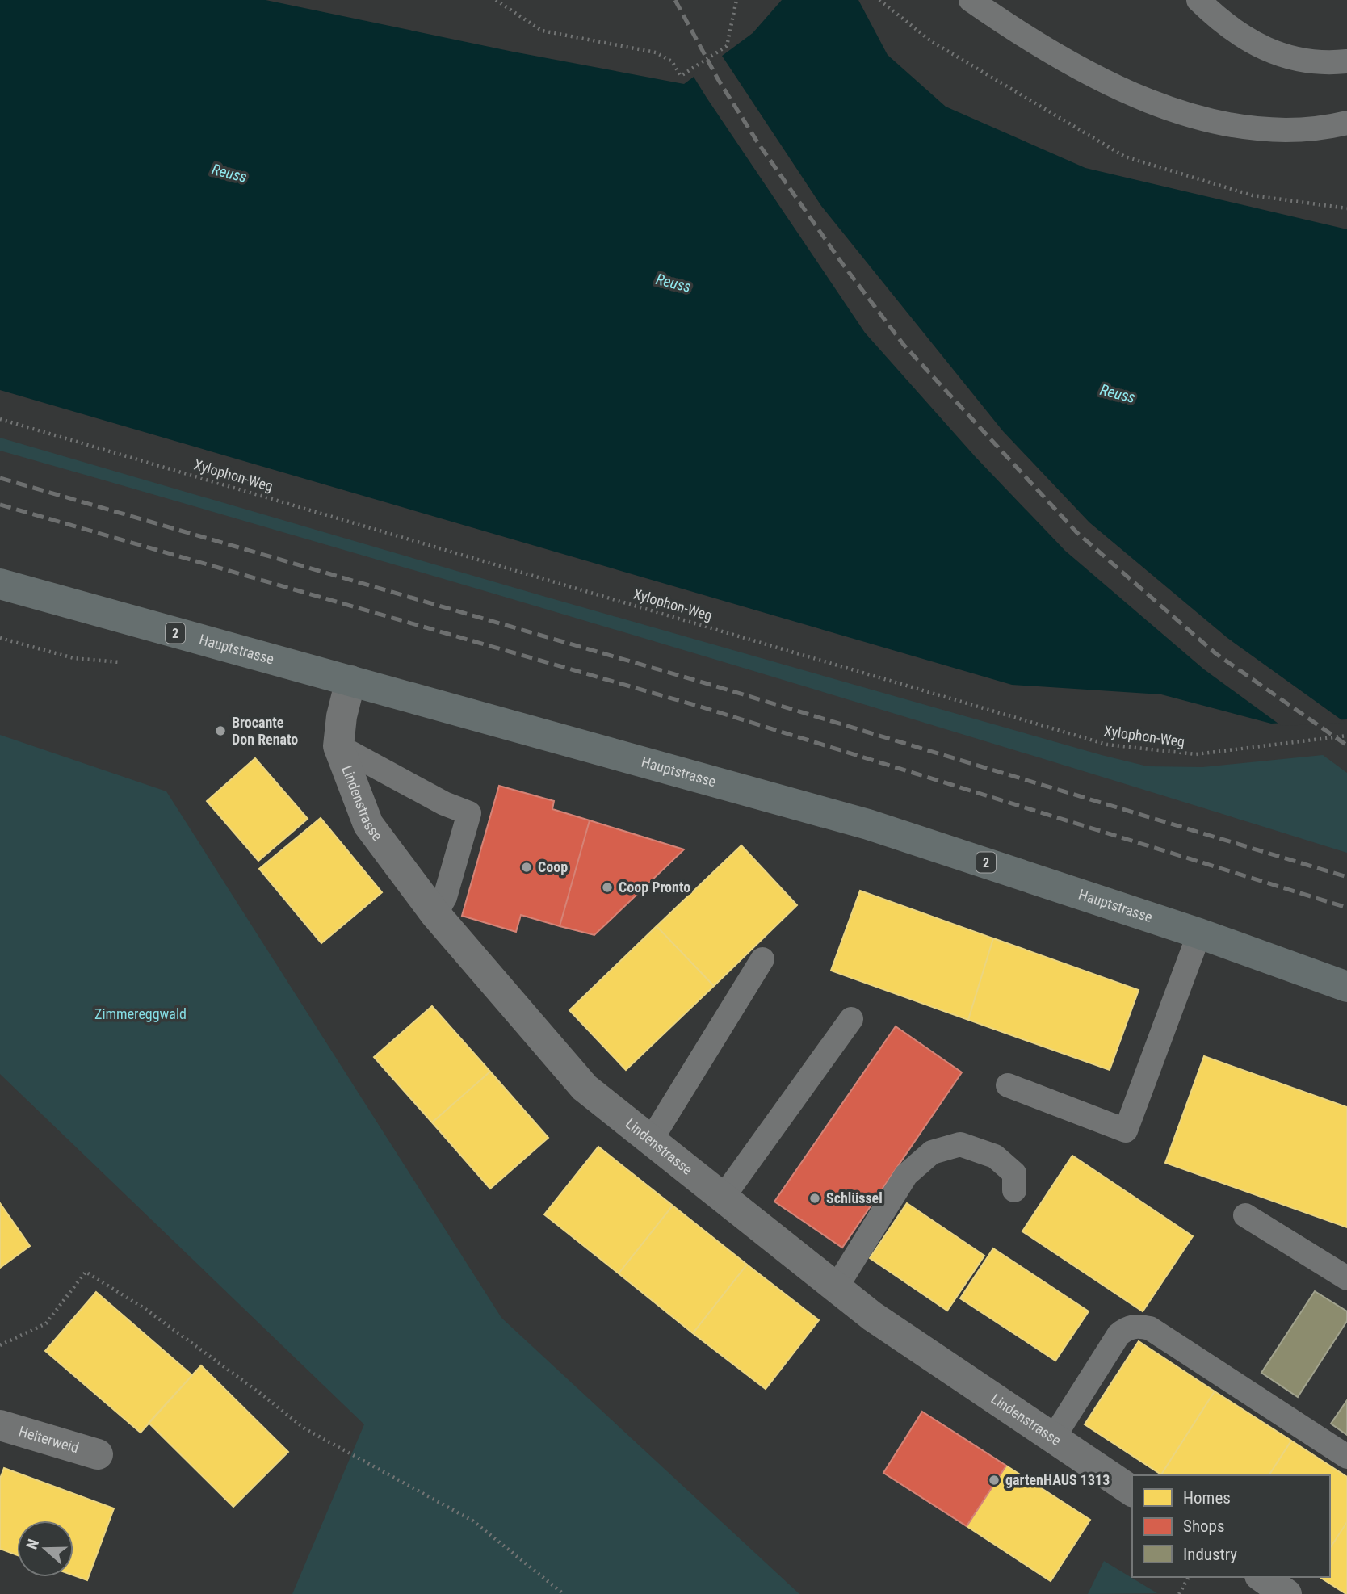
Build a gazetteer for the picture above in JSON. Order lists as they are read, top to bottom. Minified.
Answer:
{"streets":{"main road":["2","Hauptstrasse"],"street":["Lindenstrasse","Heiterweid"],"path":["Xylophon-Weg"]},"crossings":[["Hauptstrasse","Lindenstrasse"]],"water":["Reuss"],"parks":["Zimmereggwald"],"places":["Brocante Don Renato","Coop","Coop Pronto","Schlüssel","gartenHAUS 1313"],"legend":["Homes","Shops","Industry"],"north":"left"}
